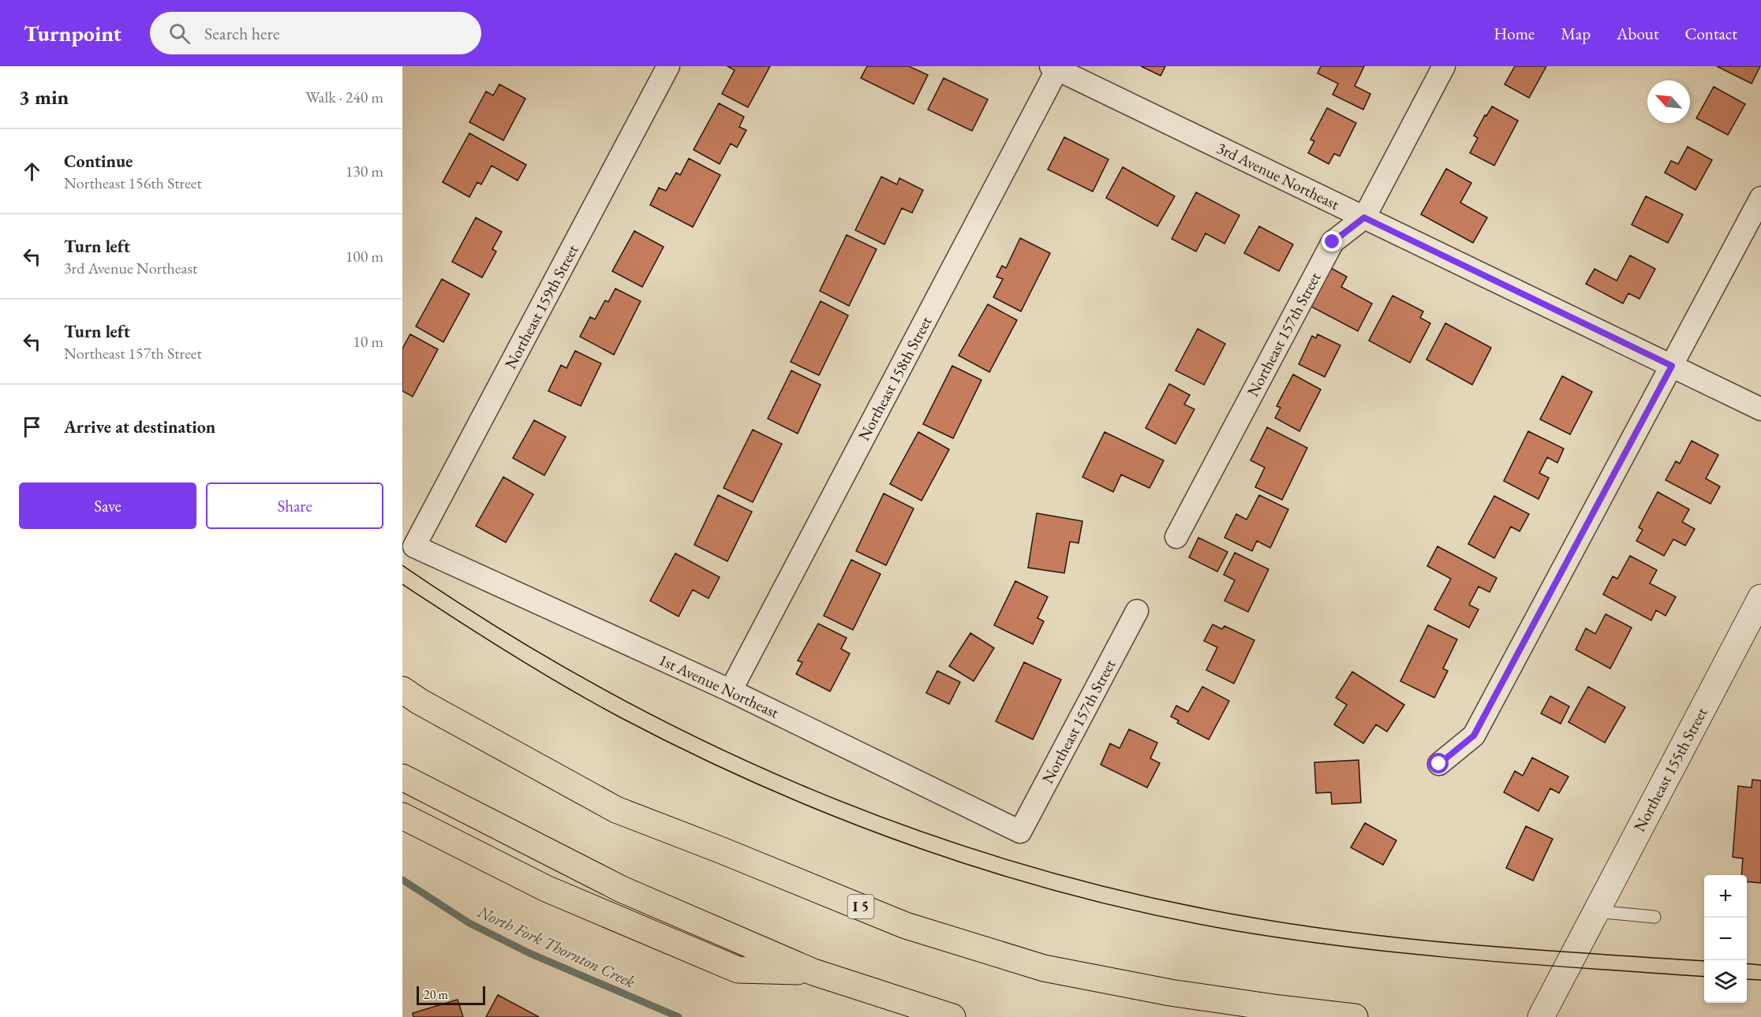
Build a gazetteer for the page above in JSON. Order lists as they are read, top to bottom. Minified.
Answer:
{"streets":{"highway":["I 5"],"street":["3rd Avenue Northeast","Northeast 159th Street","Northeast 157th Street","Northeast 158th Street","1st Avenue Northeast","Northeast 155th Street"]},"crossings":[["3rd Avenue Northeast","Northeast 157th Street"],["3rd Avenue Northeast","Northeast 158th Street"],["Northeast 159th Street","1st Avenue Northeast"],["Northeast 157th Street","1st Avenue Northeast"],["Northeast 158th Street","1st Avenue Northeast"]],"water":["North Fork Thornton Creek"],"scale_bar":"20 m","north":"top left","page":{"header":"Turnpoint","search":"Search here","nav":["Home","Map","About","Contact"],"heading":["3 min","Walk · 240 m"],"list":[["Continue","Northeast 156th Street","130 m"],["Turn left","3rd Avenue Northeast","100 m"],["Turn left","Northeast 157th Street","10 m"],"Arrive at destination"],"buttons":["Save","Share"],"map_buttons":["+","−"],"scale":"20 m"}}
